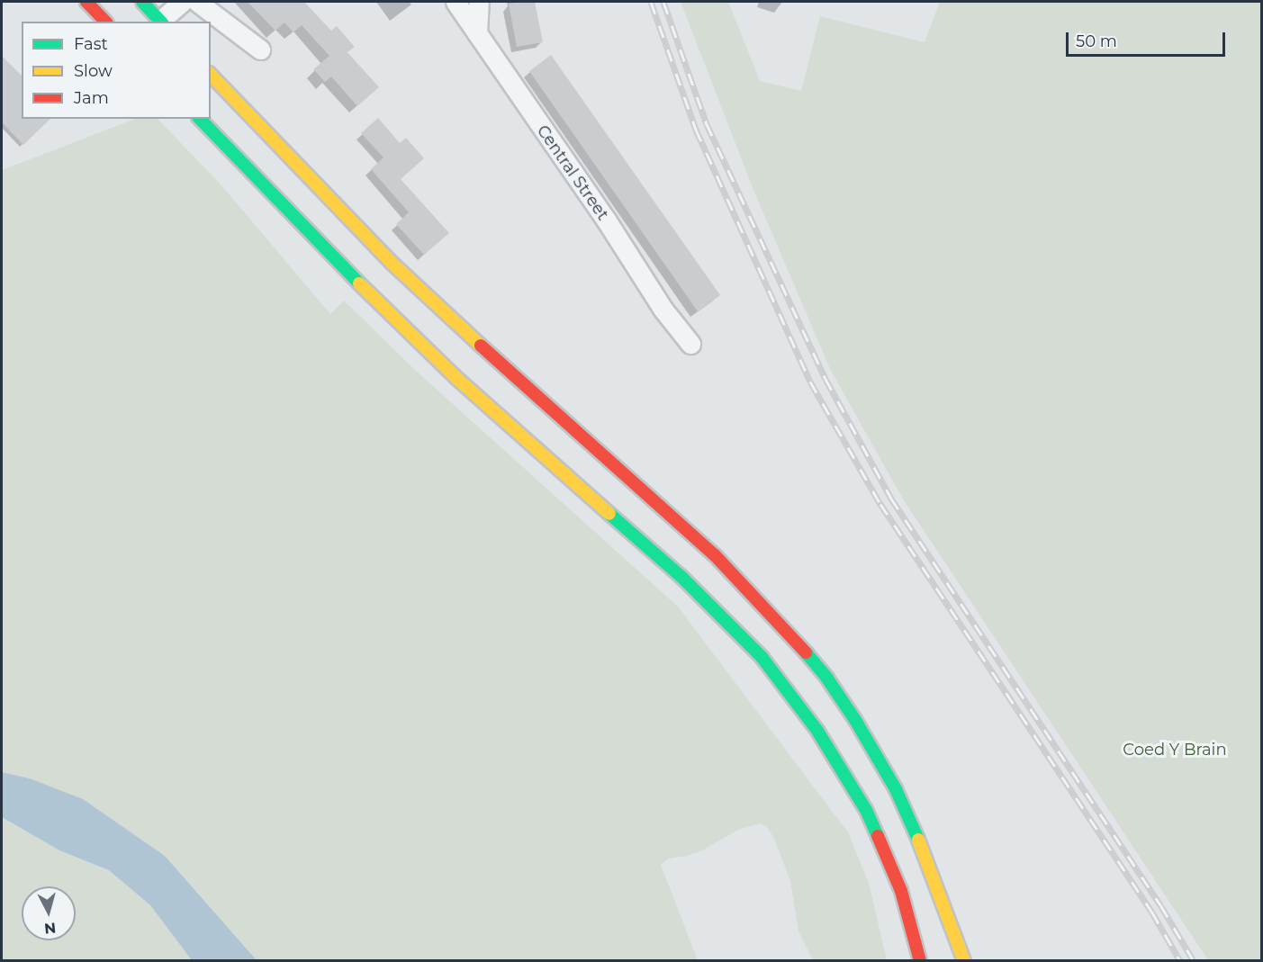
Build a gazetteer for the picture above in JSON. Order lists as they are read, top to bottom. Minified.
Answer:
{"streets":{"street":["Central Street"]},"parks":["Coed Y Brain"],"legend":["Fast","Slow","Jam"],"scale_bar":"50 m","north":"bottom"}
